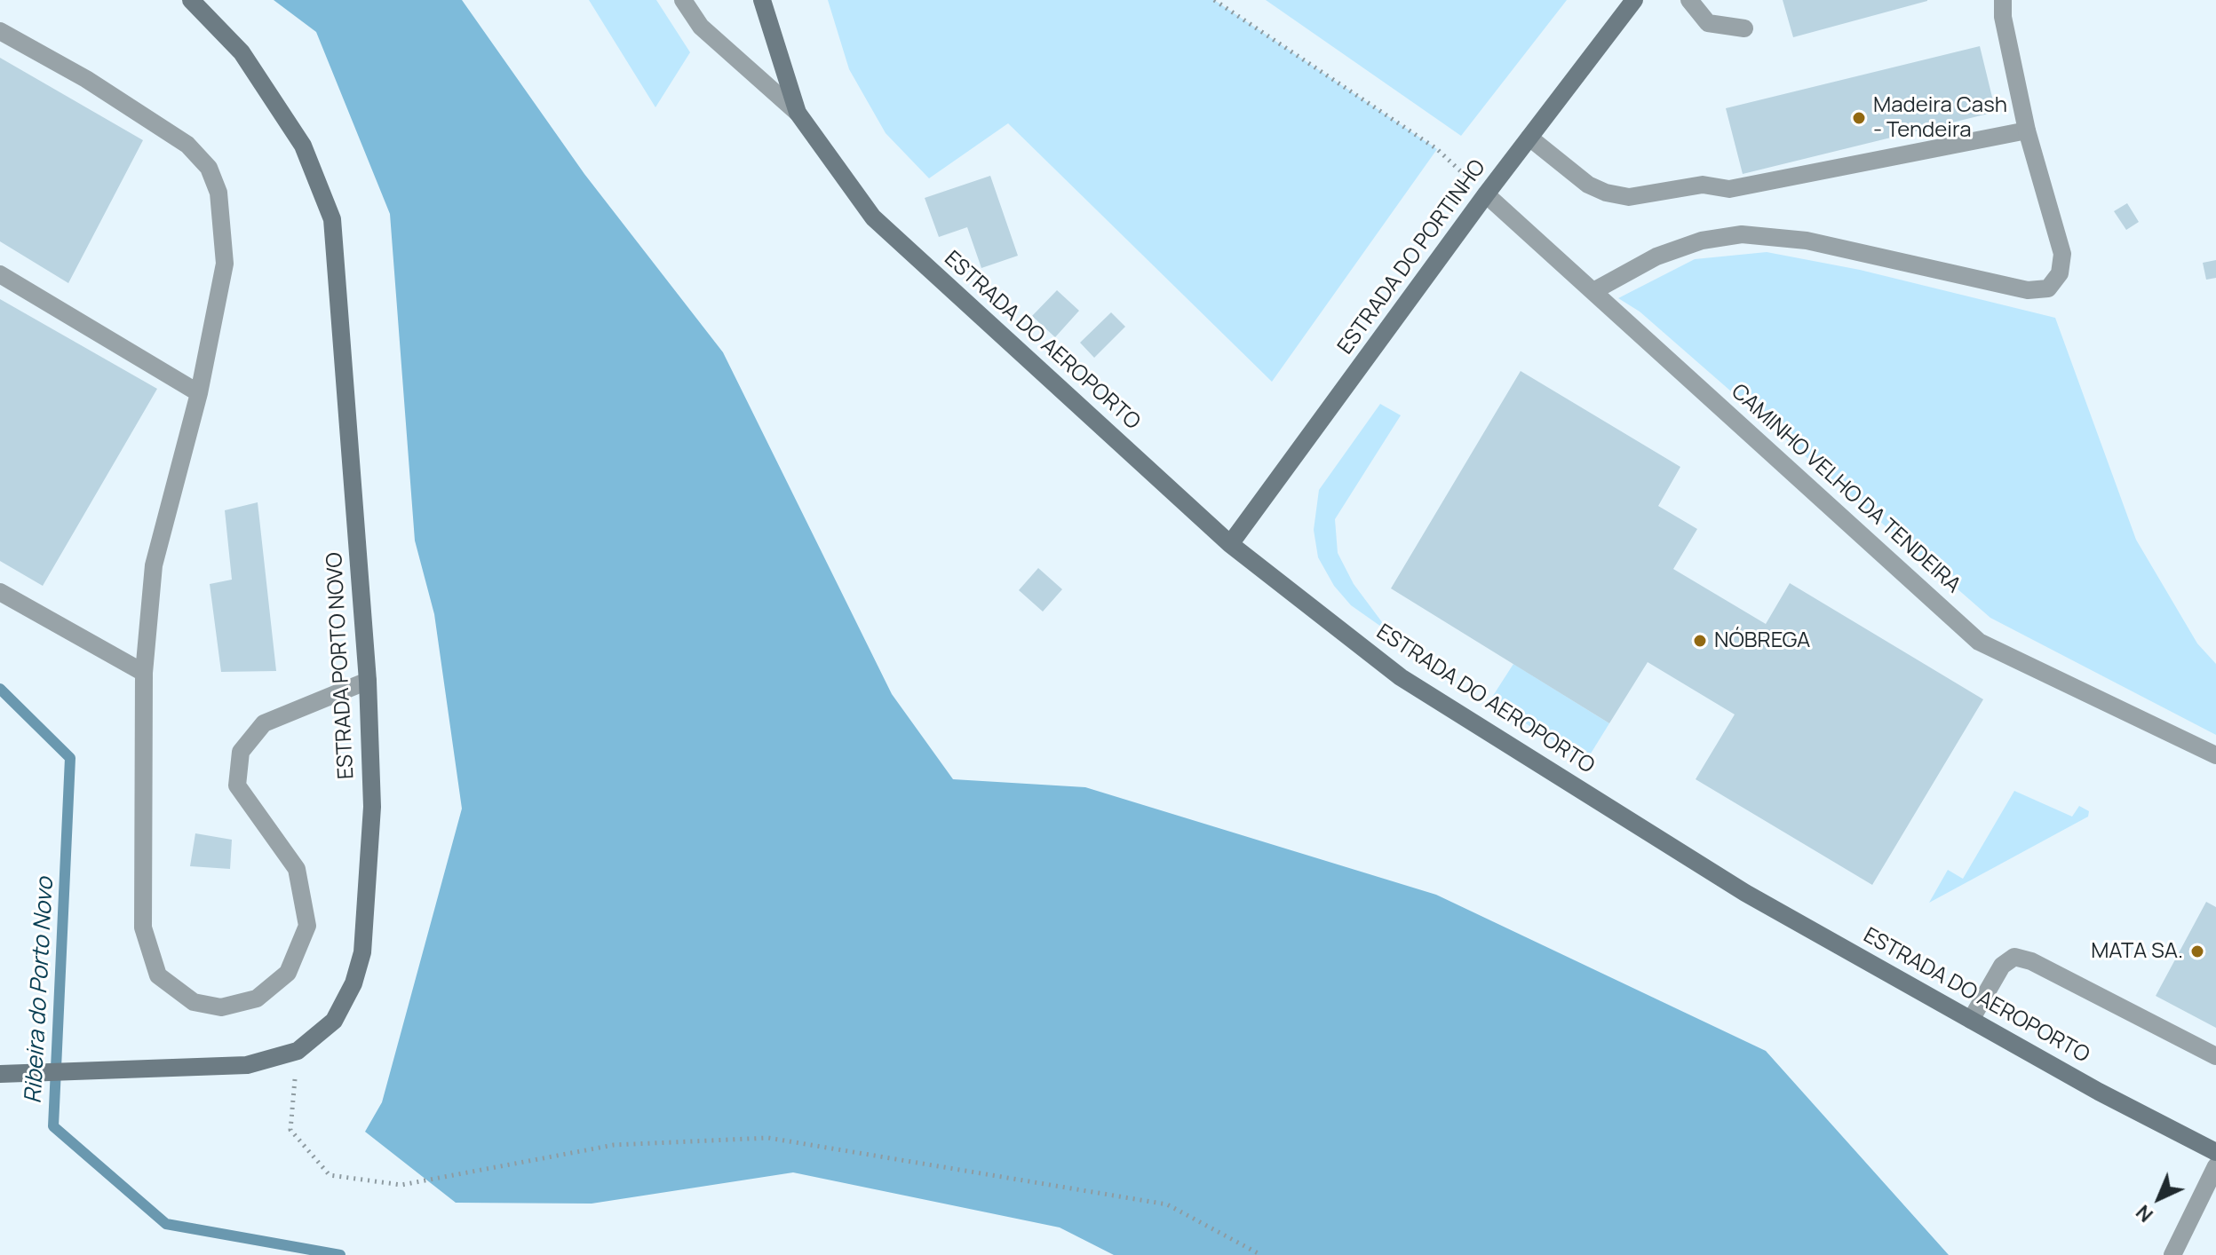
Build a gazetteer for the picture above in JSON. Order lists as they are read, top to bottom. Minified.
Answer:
{"streets":{"main road":["ESTRADA DO PORTINHO","ESTRADA DO AEROPORTO","ESTRADA PORTO NOVO"],"street":["CAMINHO VELHO DA TENDEIRA"]},"crossings":[["ESTRADA DO PORTINHO","ESTRADA DO AEROPORTO"],["ESTRADA DO PORTINHO","CAMINHO VELHO DA TENDEIRA"]],"water":["Ribeira do Porto Novo"],"places":["Madeira Cash - Tendeira","NÓBREGA","MATA SA."],"north":"bottom left"}
